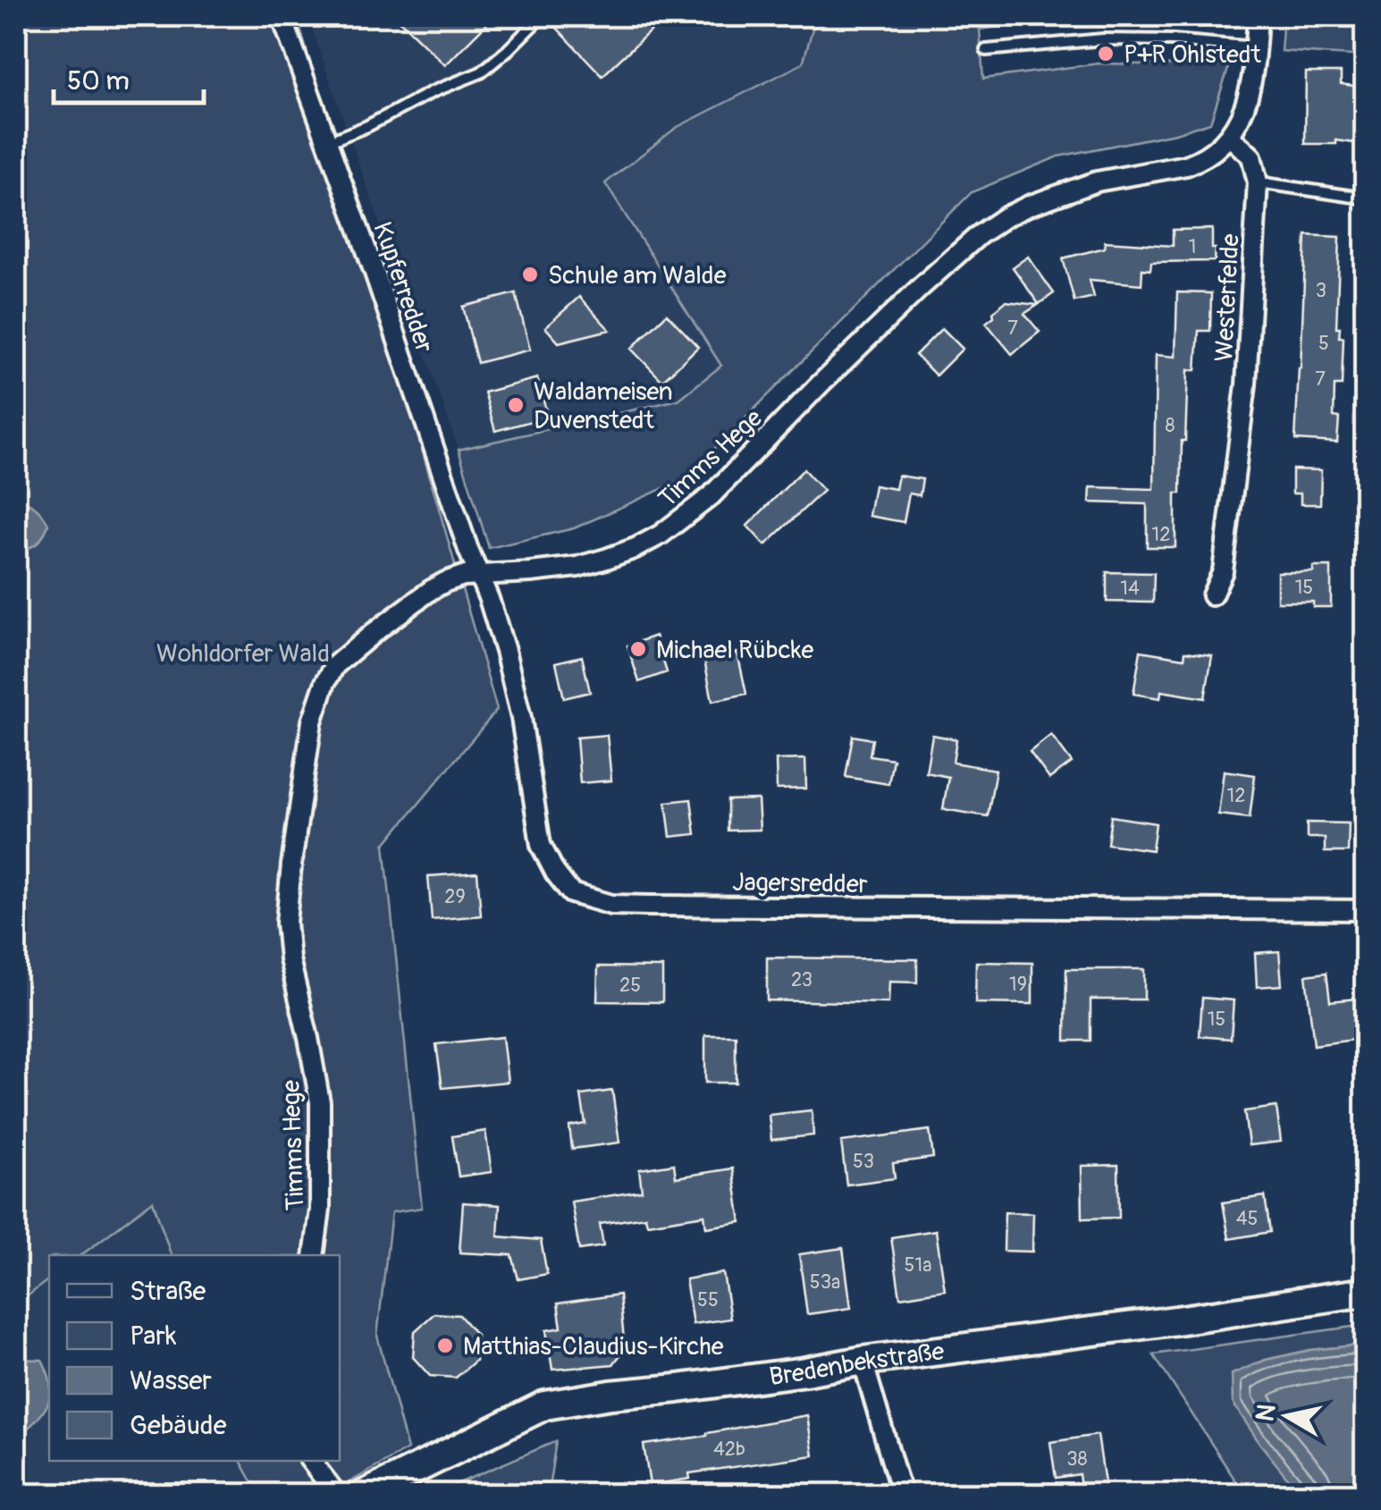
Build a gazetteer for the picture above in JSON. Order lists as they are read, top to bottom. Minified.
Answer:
{"streets":{"street":["Kupferredder","Westerfelde","Timms Hege","Jagersredder","Bredenbekstraße"]},"crossings":[["Kupferredder","Timms Hege"],["Kupferredder","Jagersredder"],["Westerfelde","Timms Hege"],["Timms Hege","Jagersredder"]],"parks":["Wohldorfer Wald"],"places":["P+R Ohlstedt","Schule am Walde","Waldameisen Duvenstedt","Michael Rübcke","Matthias-Claudius-Kirche"],"house_numbers":["1","3","7","5","7","8","12","15","14","12","29","23","19","25","15","53","45","51a","53a","55","42b","38"],"legend":["Straße","Park","Wasser","Gebäude"],"scale_bar":"50 m","north":"left"}
